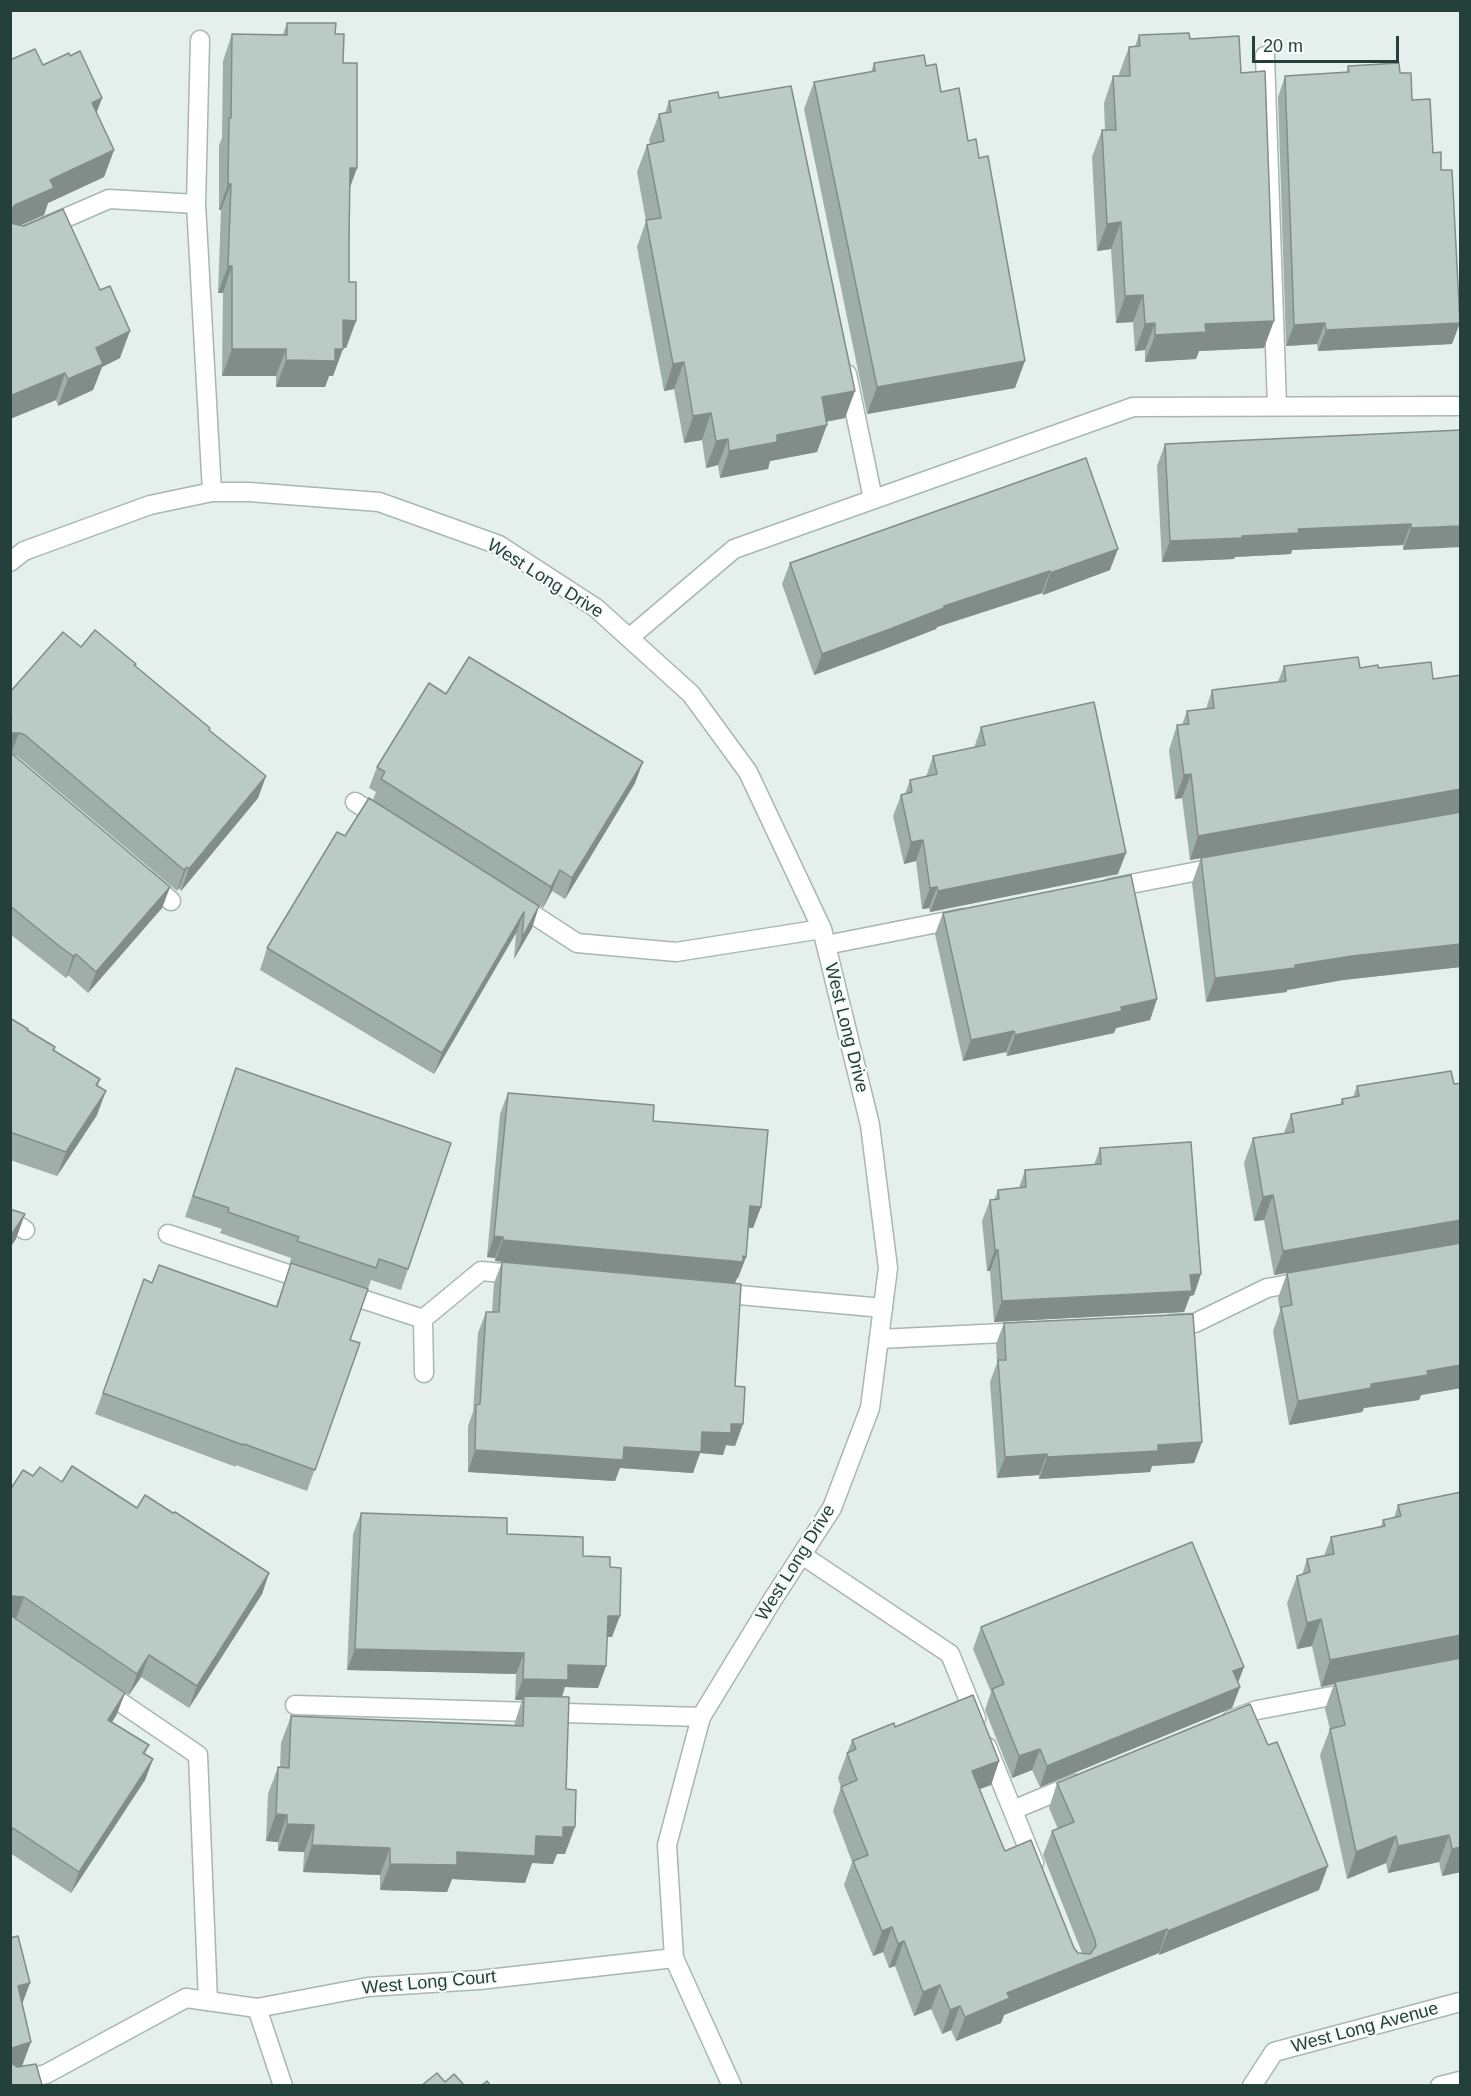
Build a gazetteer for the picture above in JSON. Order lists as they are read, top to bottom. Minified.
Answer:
{"streets":{"street":["West Long Drive","West Long Court","West Long Avenue"]},"crossings":[["West Long Drive","West Long Court"]],"scale_bar":"20 m"}
